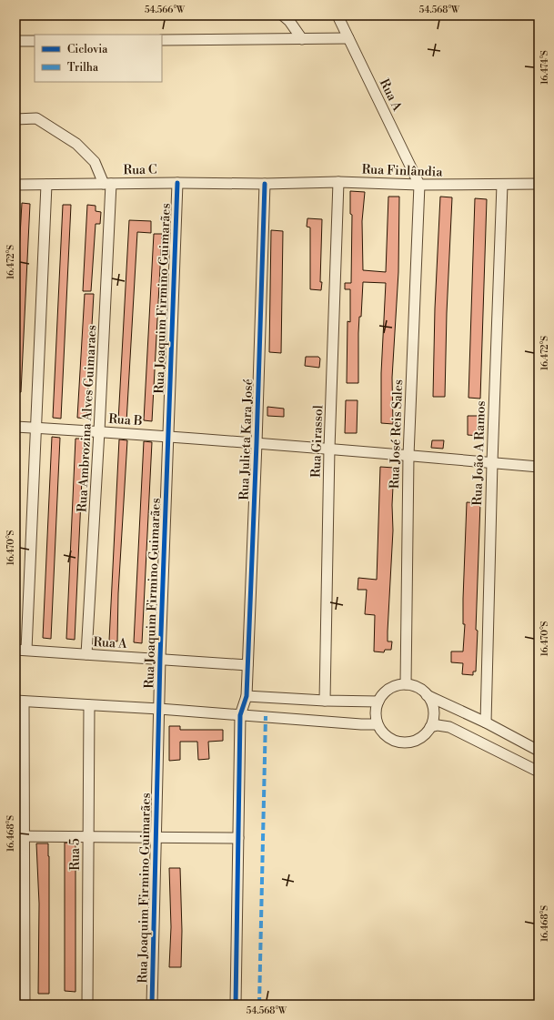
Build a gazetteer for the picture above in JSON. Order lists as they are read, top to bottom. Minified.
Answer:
{"streets":{"street":["Rua A","Rua C","Rua Finlândia","Rua Joaquim Firmino Guimarães","Rua Ambrozina Alves Guimaraes","Rua B","Rua José Reis Sales","Rua Julieta Kara José","Rua Girassol","Rua João A Ramos","Rua 5"]},"crossings":[["Rua A","Rua Finlândia"],["Rua A","Rua Joaquim Firmino Guimarães"],["Rua A","Rua Ambrozina Alves Guimaraes"],["Rua A","Rua José Reis Sales"],["Rua A","Rua Julieta Kara José"],["Rua C","Rua Finlândia"],["Rua C","Rua Joaquim Firmino Guimarães"],["Rua C","Rua Ambrozina Alves Guimaraes"],["Rua C","Rua Julieta Kara José"],["Rua Finlândia","Rua José Reis Sales"],["Rua Finlândia","Rua Julieta Kara José"],["Rua Finlândia","Rua Girassol"],["Rua Finlândia","Rua João A Ramos"],["Rua Joaquim Firmino Guimarães","Rua B"],["Rua Ambrozina Alves Guimaraes","Rua B"],["Rua B","Rua José Reis Sales"],["Rua B","Rua Julieta Kara José"],["Rua B","Rua Girassol"],["Rua B","Rua João A Ramos"]],"legend":["Ciclovia","Trilha"],"coordinates":["54.566°W","54.568°W","16.474°S","16.472°S","16.470°S","16.468°S"]}
